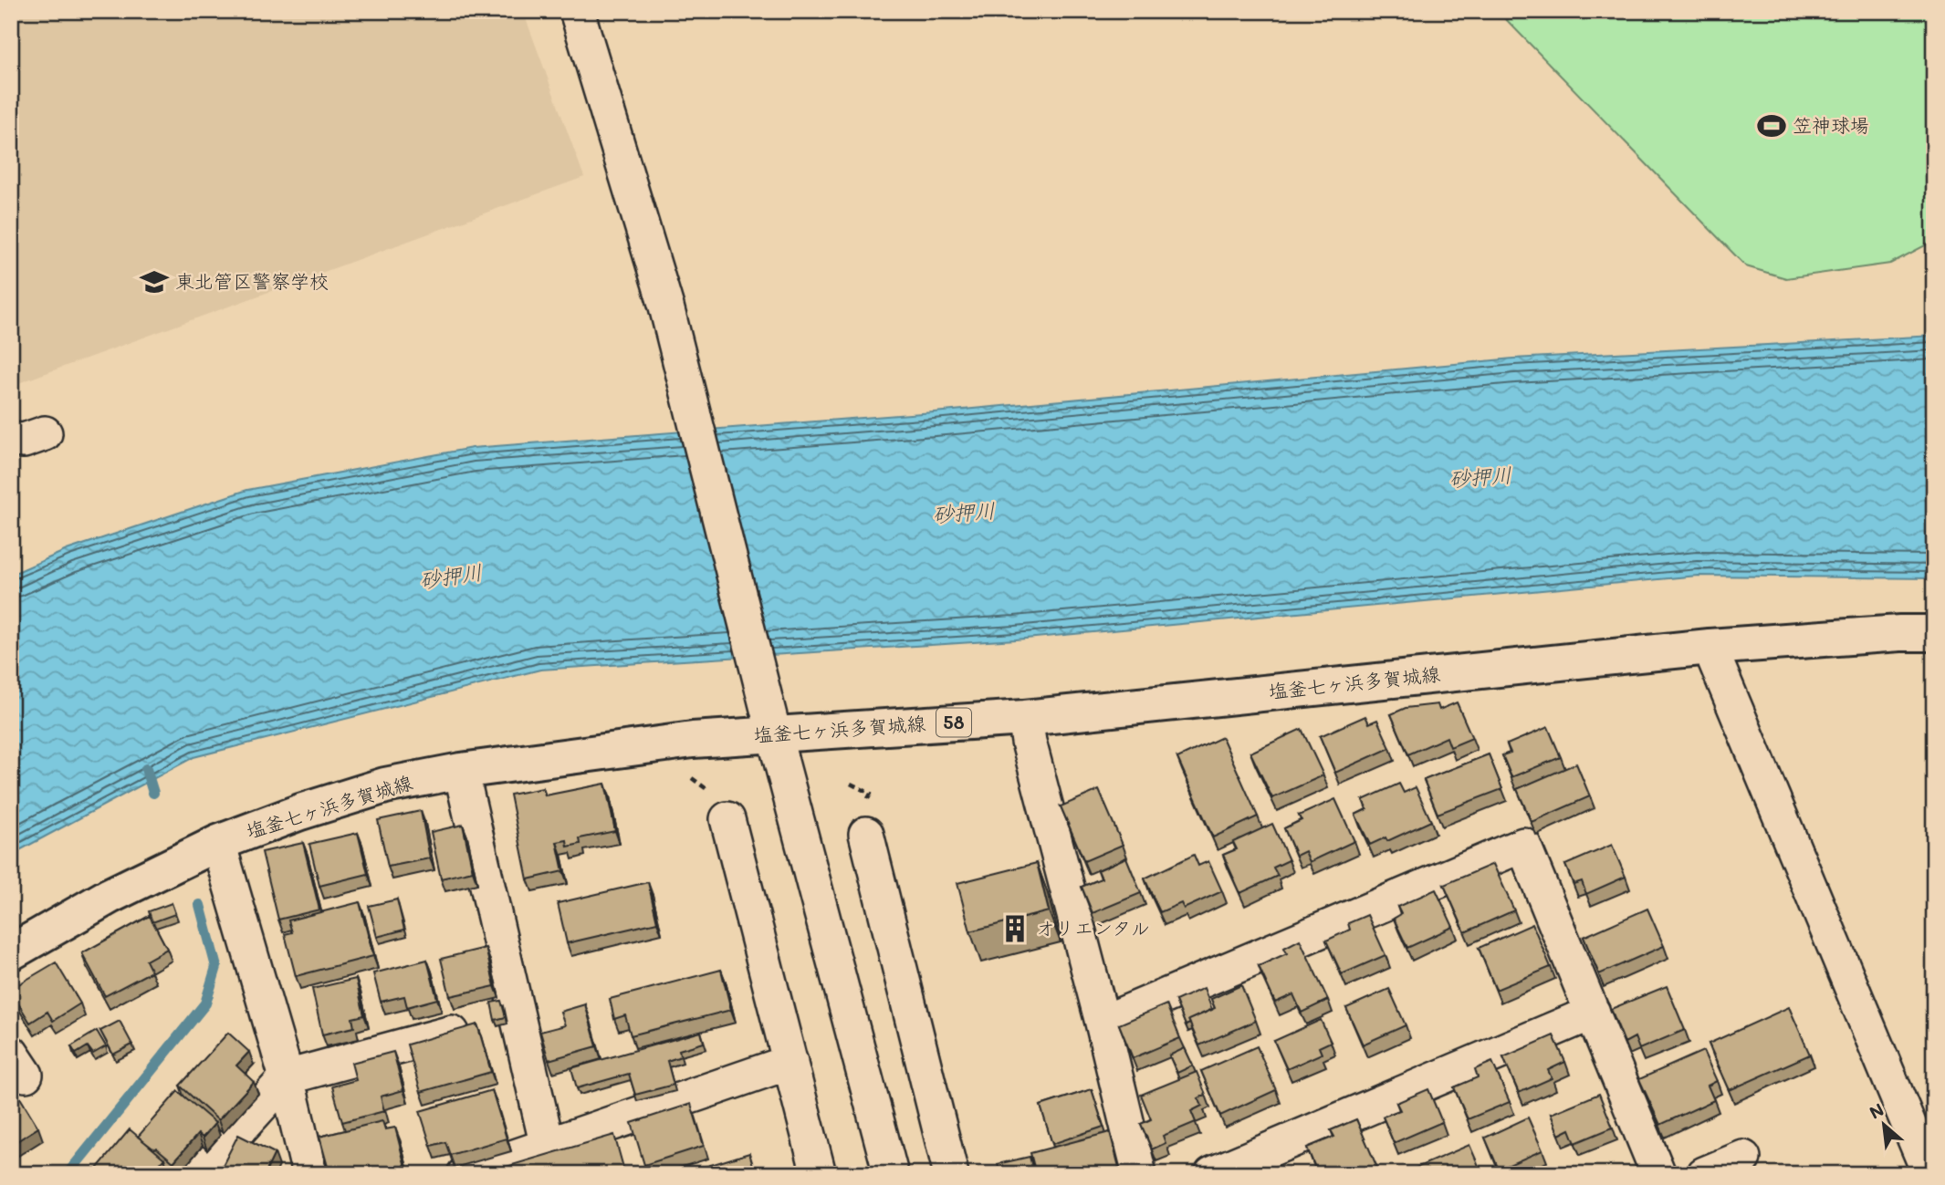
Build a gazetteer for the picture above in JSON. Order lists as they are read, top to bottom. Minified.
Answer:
{"streets":{"main road":["塩釜七ヶ浜多賀城線","58"]},"water":["砂押川"],"places":{"sports":["笠神球場"],"school or university":["東北管区警察学校"],"building":["オリエンタル"]},"north":"top left"}
